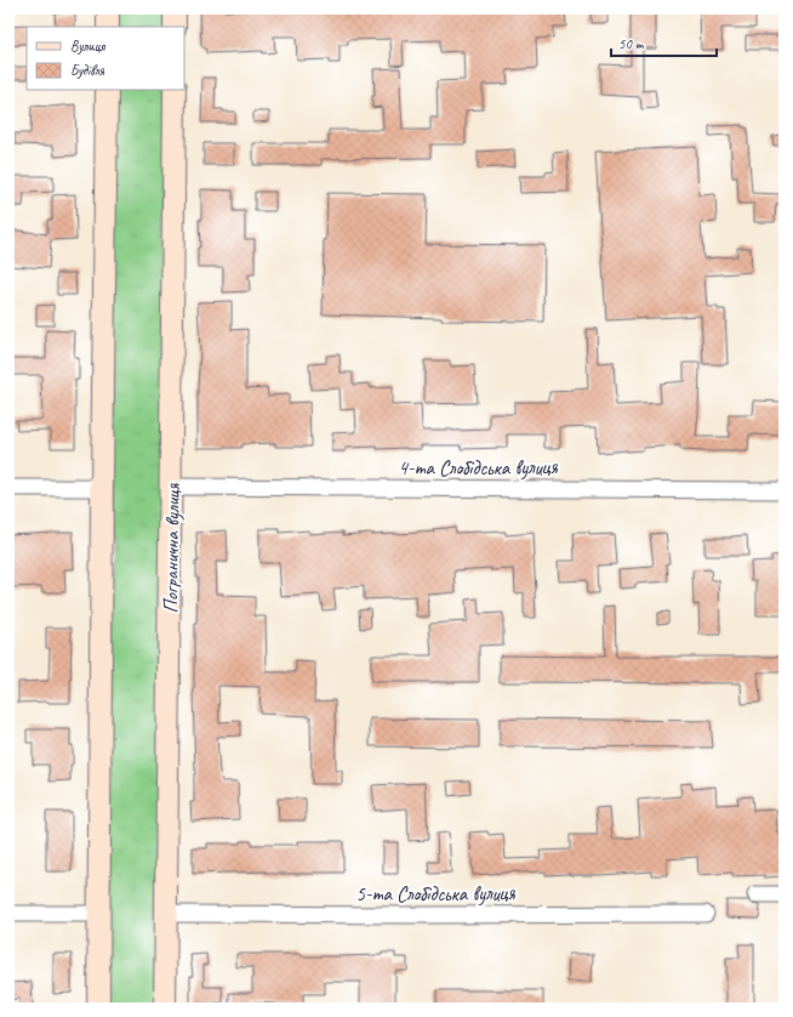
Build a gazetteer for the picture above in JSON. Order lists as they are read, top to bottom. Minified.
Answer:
{"streets":{"main road":["Погранична вулиця"],"street":["4-та Слобідська вулиця","5-та Слобідська вулиця"]},"crossings":[["4-та Слобідська вулиця","Погранична вулиця"],["Погранична вулиця","5-та Слобідська вулиця"]],"legend":["Вулиця","Будівля"],"scale_bar":"50 m"}
